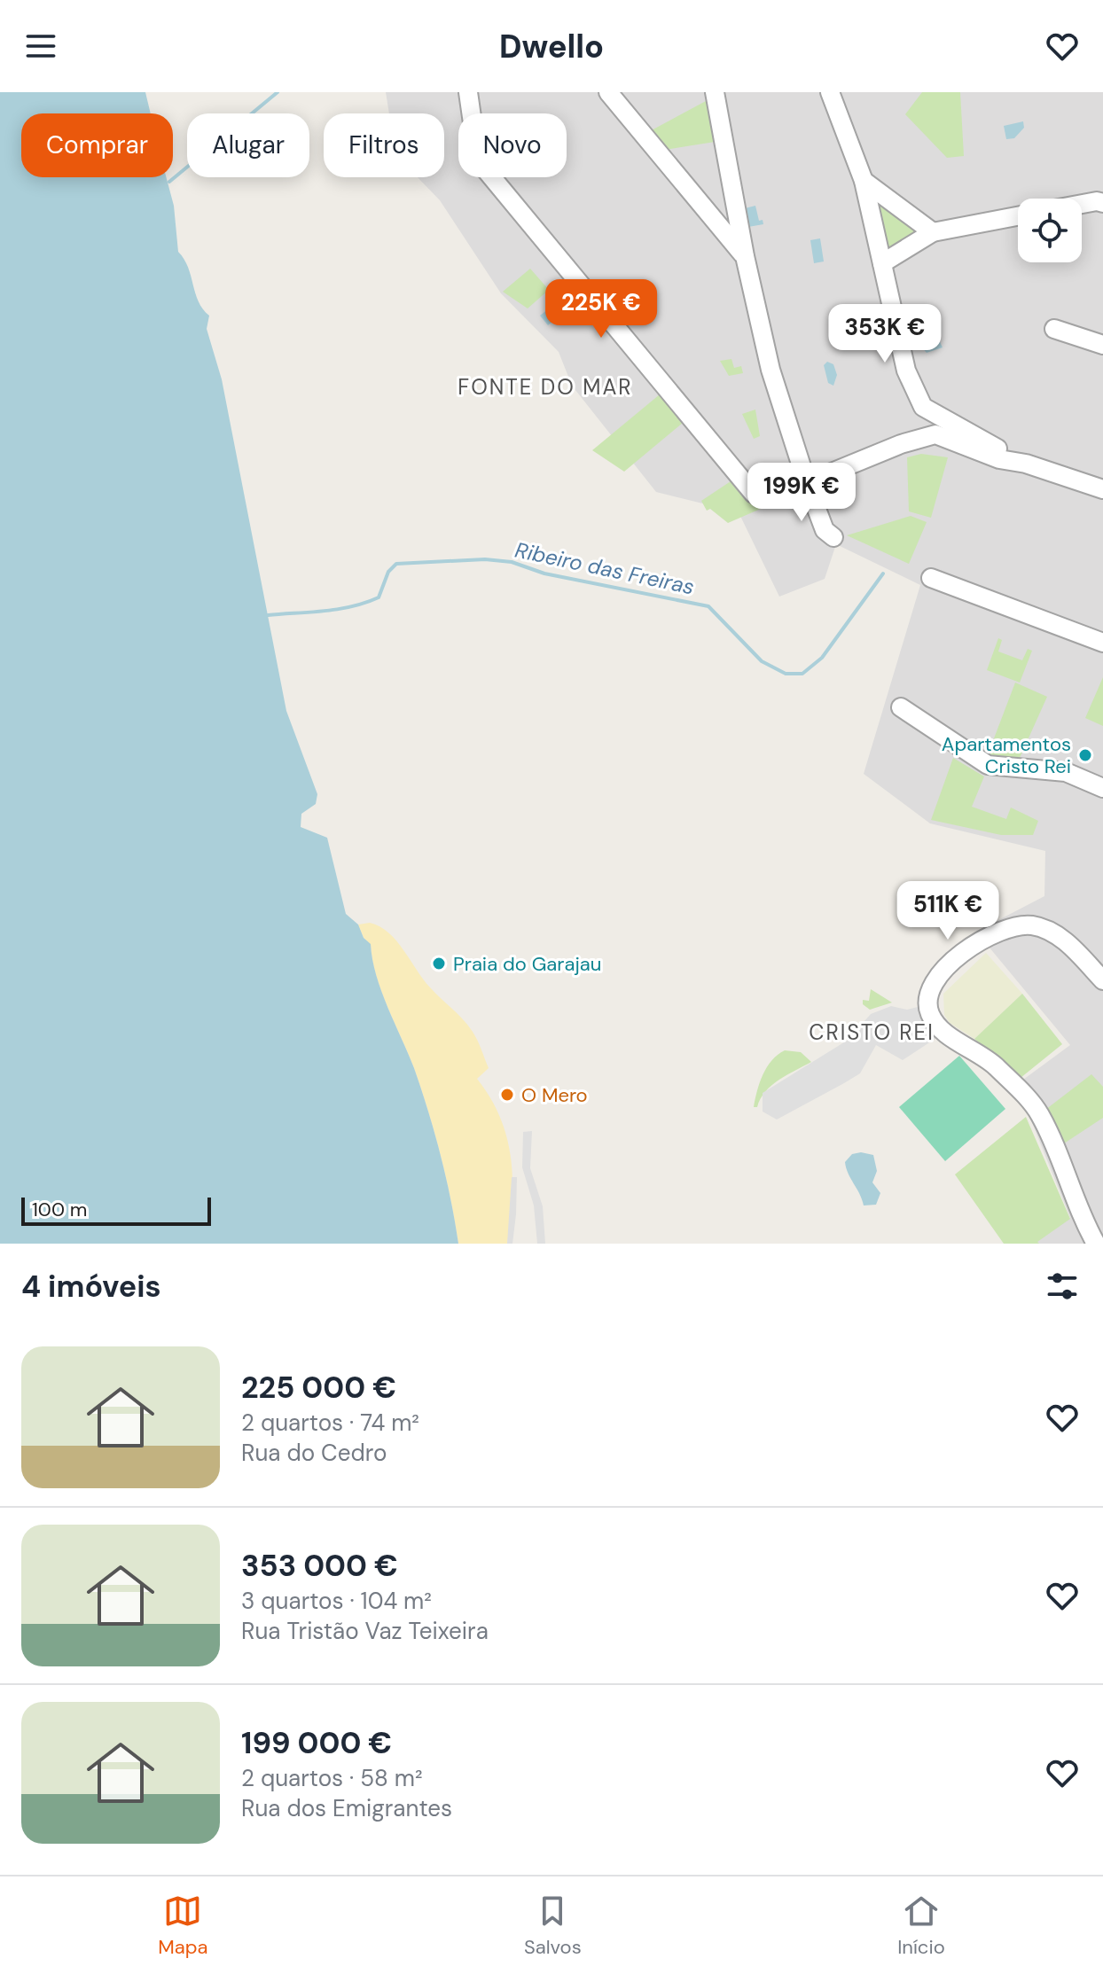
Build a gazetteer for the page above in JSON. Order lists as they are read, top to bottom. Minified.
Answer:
{"districts":["FONTE DO MAR","CRISTO REI"],"water":["Ribeiro das Freiras"],"places":["Apartamentos Cristo Rei","Praia do Garajau","O Mero"],"scale_bar":"100 m","page":{"header":"Dwello","chip":["Comprar","Alugar","Filtros","Novo"],"price":["225K €","353K €","199K €","511K €"],"scale":"100 m","heading":"4 imóveis","list":[{"name":"225 000 €","note":"2 quartos · 74 m² · Rua do Cedro"},{"name":"353 000 €","note":"3 quartos · 104 m² · Rua Tristão Vaz Teixeira"},{"name":"199 000 €","note":"2 quartos · 58 m² · Rua dos Emigrantes"}],"tabs":["Mapa","Salvos","Início"]}}
